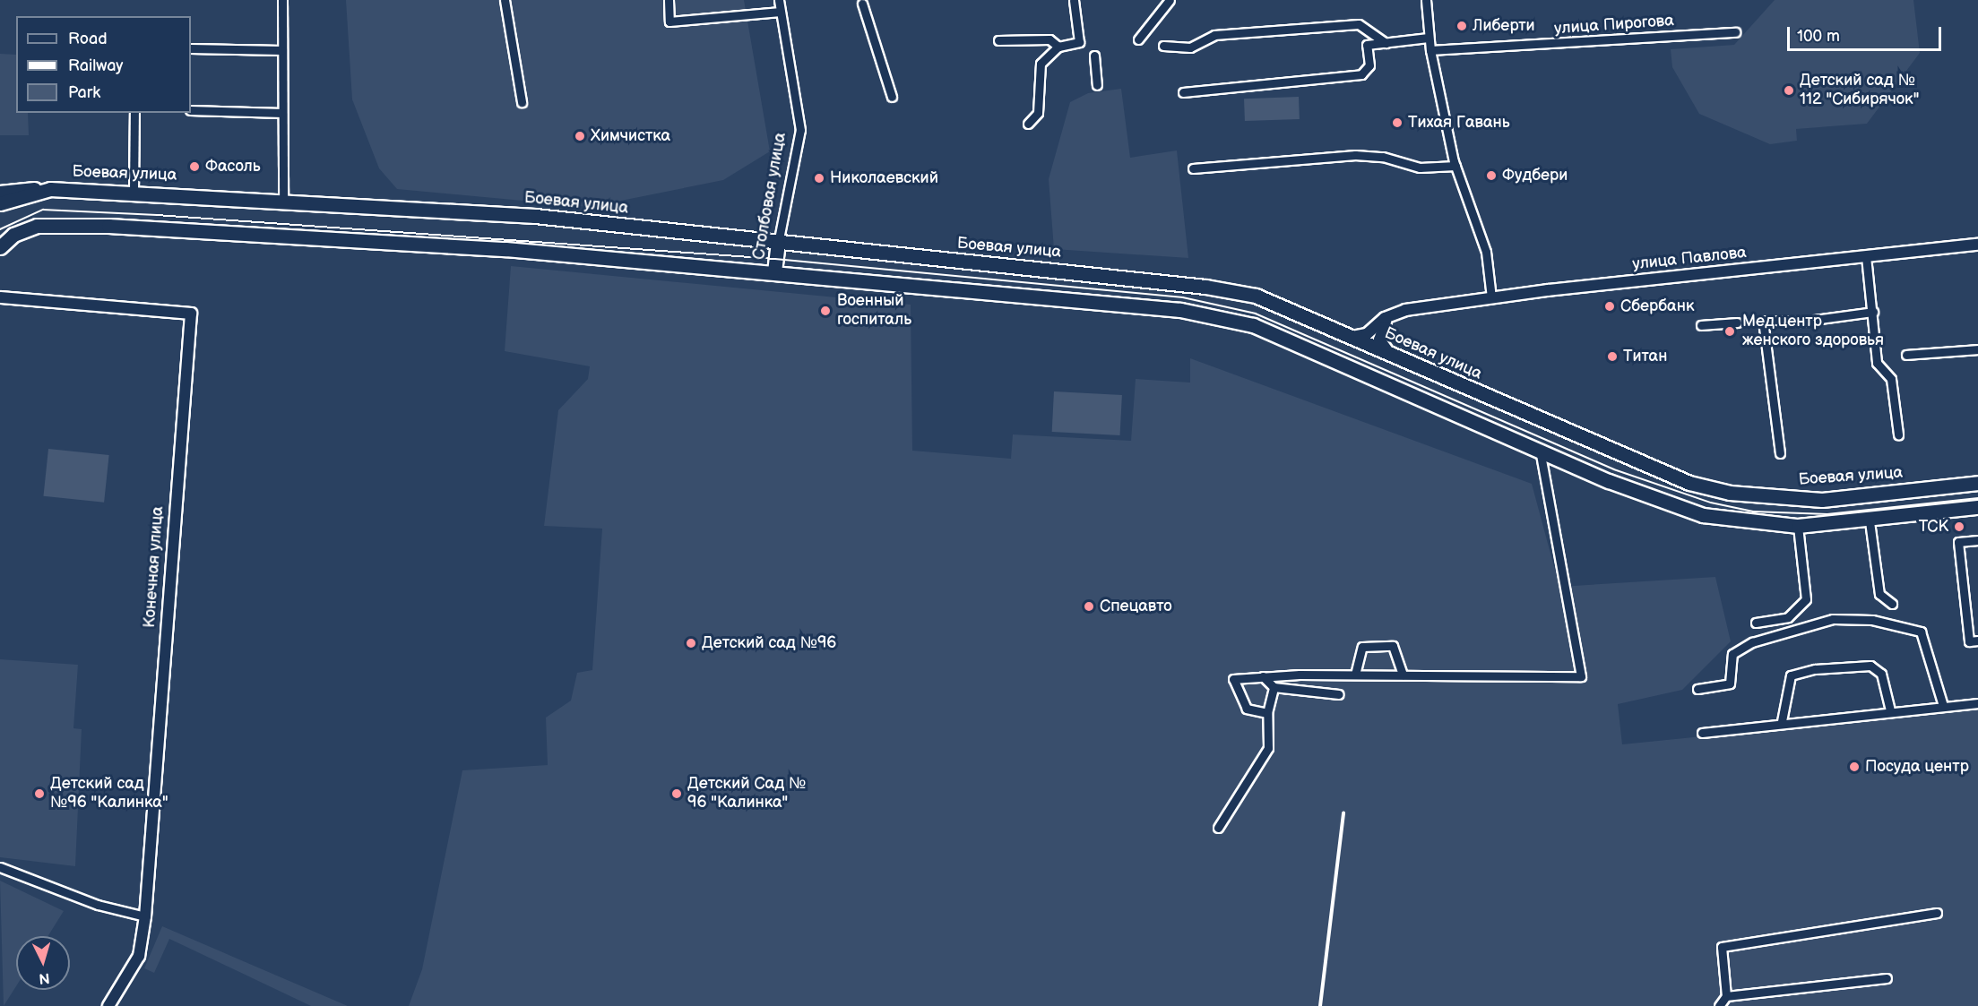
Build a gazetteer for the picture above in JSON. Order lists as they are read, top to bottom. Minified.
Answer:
{"streets":{"main road":["Боевая улица","Столбовая улица"],"street":["улица Пирогова","улица Павлова","Конечная улица"]},"crossings":[["Боевая улица","Столбовая улица"],["Боевая улица","улица Павлова"]],"places":["Либерти","Детский сад № 112 \"Сибирячок\"","Тихая Гавань","Химчистка","Фасоль","Фудбери","Николаевский","Сбербанк","Военный госпиталь","Мед.центр женского здоровья","Титан","ТСК","Спецавто","Детский сад №96","Посуда центр","Детский сад №96 \"Калинка\"","Детский Сад № 96 \"Калинка\""],"legend":["Road","Railway","Park"],"scale_bar":"100 m","north":"bottom"}
